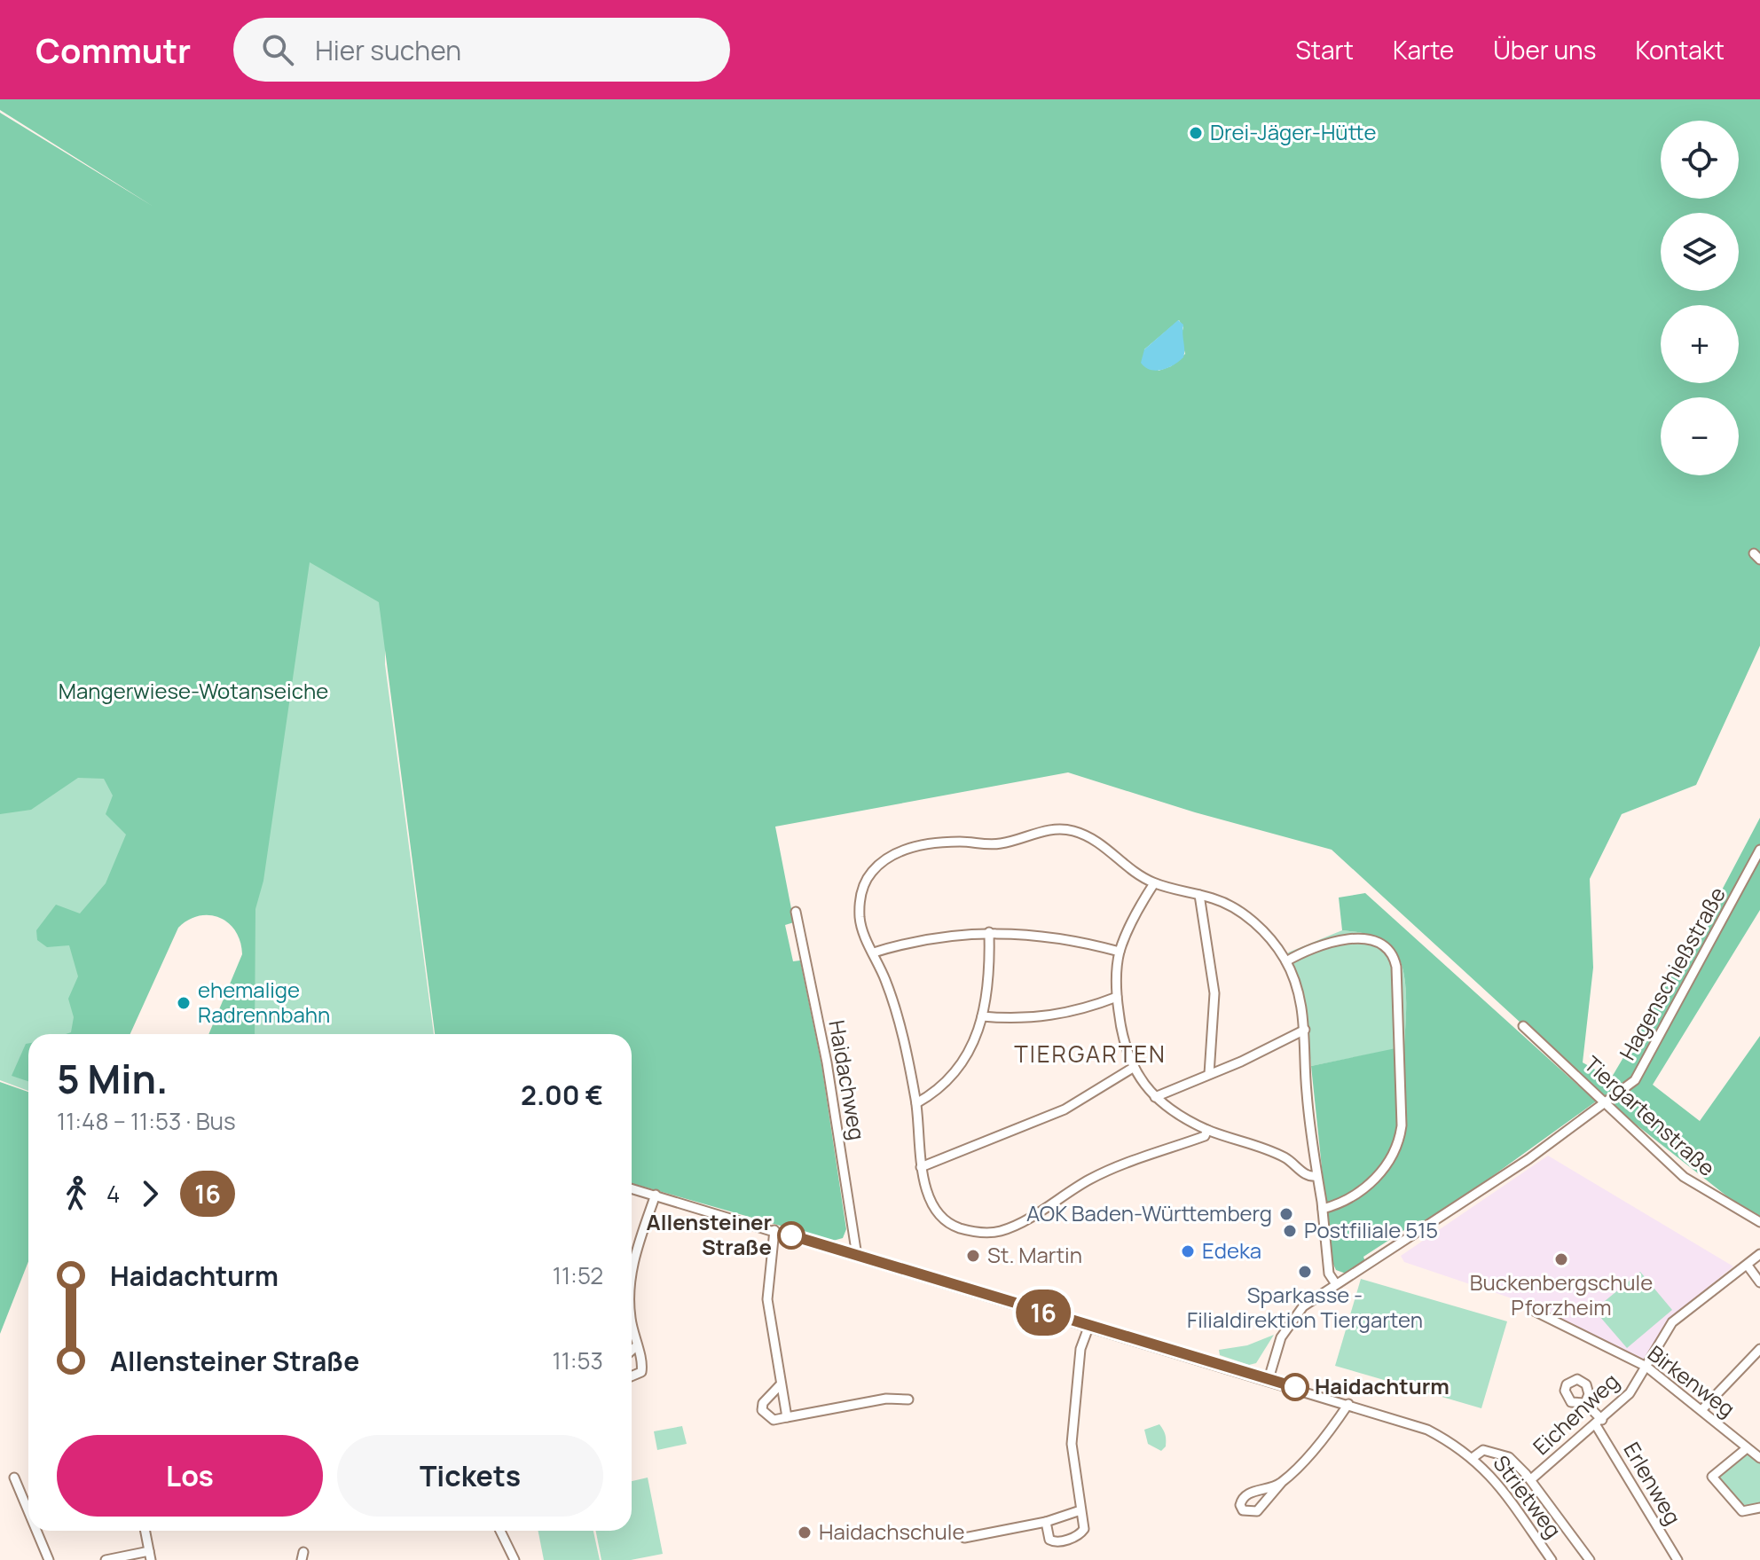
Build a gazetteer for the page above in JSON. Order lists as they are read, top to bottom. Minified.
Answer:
{"streets":{"street":["Hagenschießstraße","Haidachweg","Tiergartenstraße","Birkenweg","Eichenweg","Erlenweg","Strietweg"]},"crossings":[["Hagenschießstraße","Tiergartenstraße"],["Hagenschießstraße","Strietweg"],["Haidachweg","Strietweg"],["Birkenweg","Eichenweg"],["Eichenweg","Erlenweg"],["Eichenweg","Strietweg"]],"districts":["TIERGARTEN"],"parks":["Mangerwiese-Wotanseiche"],"places":["Drei-Jäger-Hütte","ehemalige Radrennbahn","AOK Baden-Württemberg","Postfiliale 515","Allensteiner Straße","Edeka","St. Martin","Buckenbergschule Pforzheim","Sparkasse - Filialdirektion Tiergarten","Haidachturm","Haidachschule"],"lines":["bus line 16"],"page":{"header":"Commutr","search":"Hier suchen","nav":["Start","Karte","Über uns","Kontakt"],"on_map":"16","map_buttons":["+","−"],"heading":["5 Min.","11:48 – 11:53 · Bus","2.00 €"],"legs":["4","16"],"list":[{"name":"Haidachturm","value":"11:52"},{"name":"Allensteiner Straße","value":"11:53"}],"buttons":["Los","Tickets"]}}
